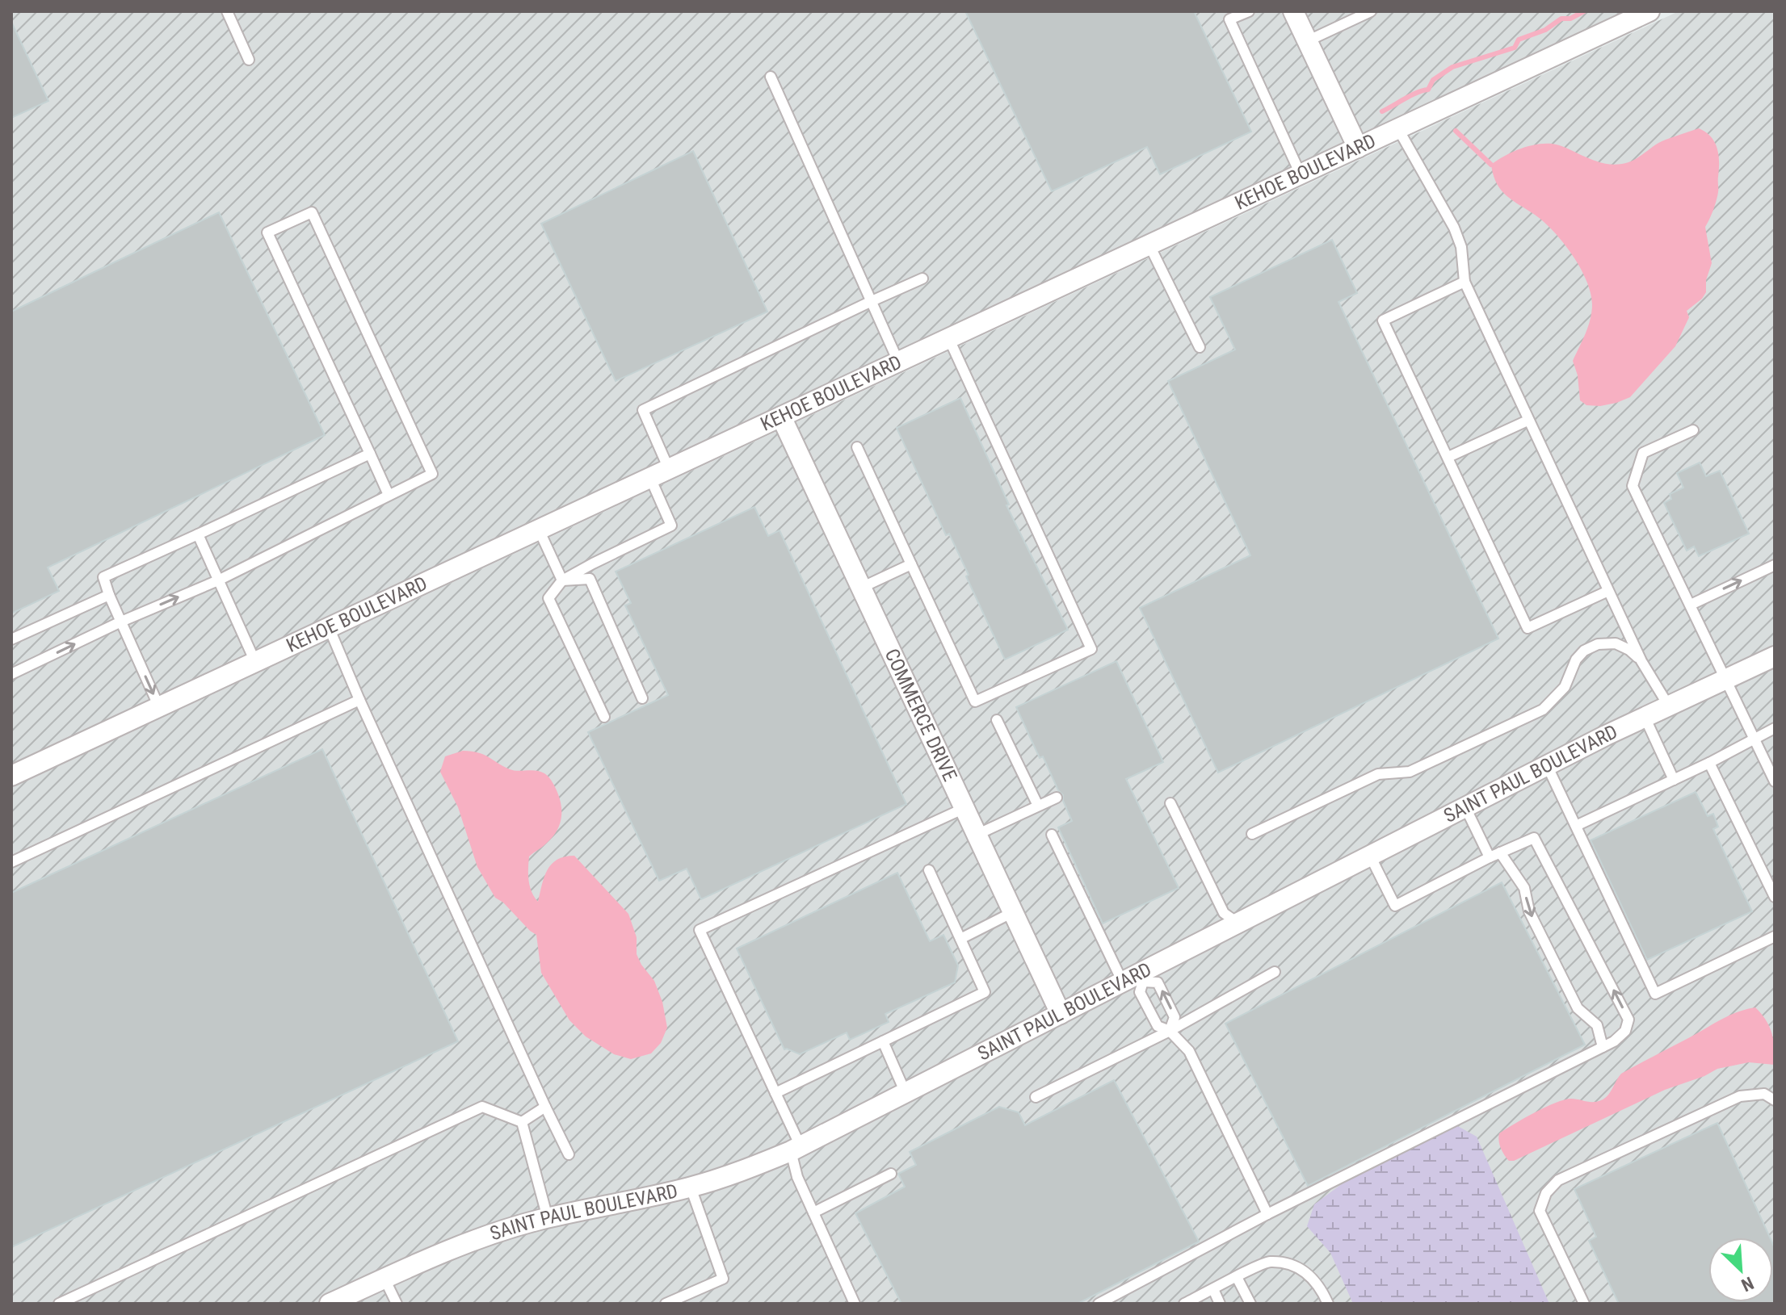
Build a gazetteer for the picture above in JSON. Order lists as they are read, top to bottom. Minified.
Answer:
{"streets":{"street":["KEHOE BOULEVARD","COMMERCE DRIVE","SAINT PAUL BOULEVARD"]},"crossings":[["KEHOE BOULEVARD","COMMERCE DRIVE"],["COMMERCE DRIVE","SAINT PAUL BOULEVARD"]],"north":"bottom right"}
